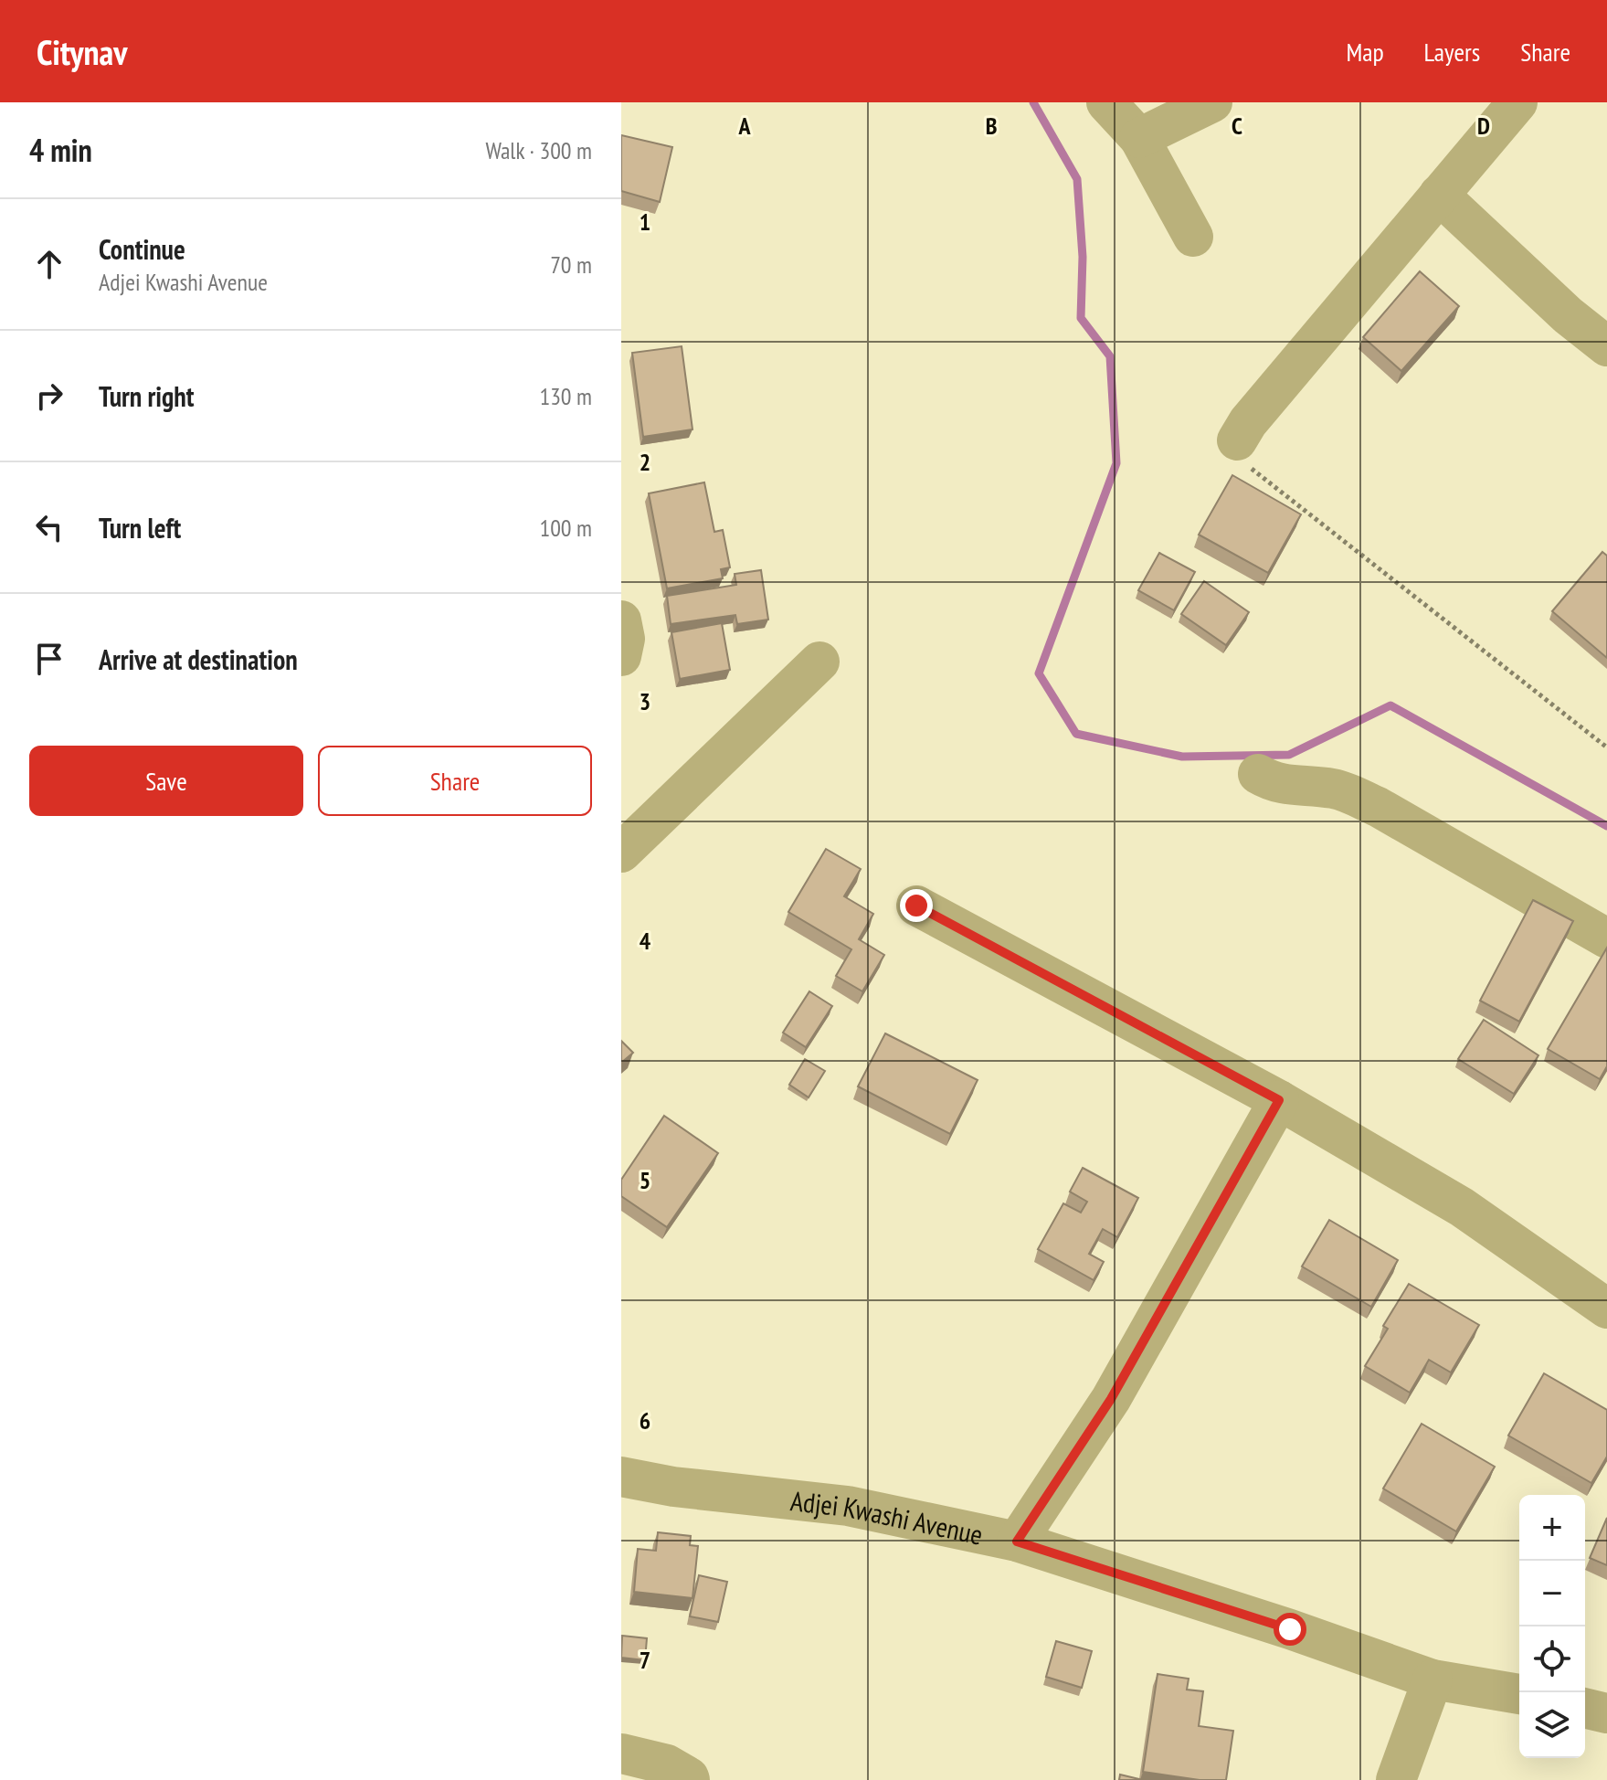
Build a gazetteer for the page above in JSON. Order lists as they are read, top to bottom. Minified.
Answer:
{"streets":{"street":["Adjei Kwashi Avenue"]},"page":{"header":"Citynav","nav":["Map","Layers","Share"],"heading":["4 min","Walk · 300 m"],"list":[["Continue","Adjei Kwashi Avenue","70 m"],["Turn right","130 m"],["Turn left","100 m"],"Arrive at destination"],"buttons":["Save","Share"],"map_buttons":["+","−"]},"grid":{"columns":["A","B","C","D"],"rows":["1","2","3","4","5","6","7"]}}
